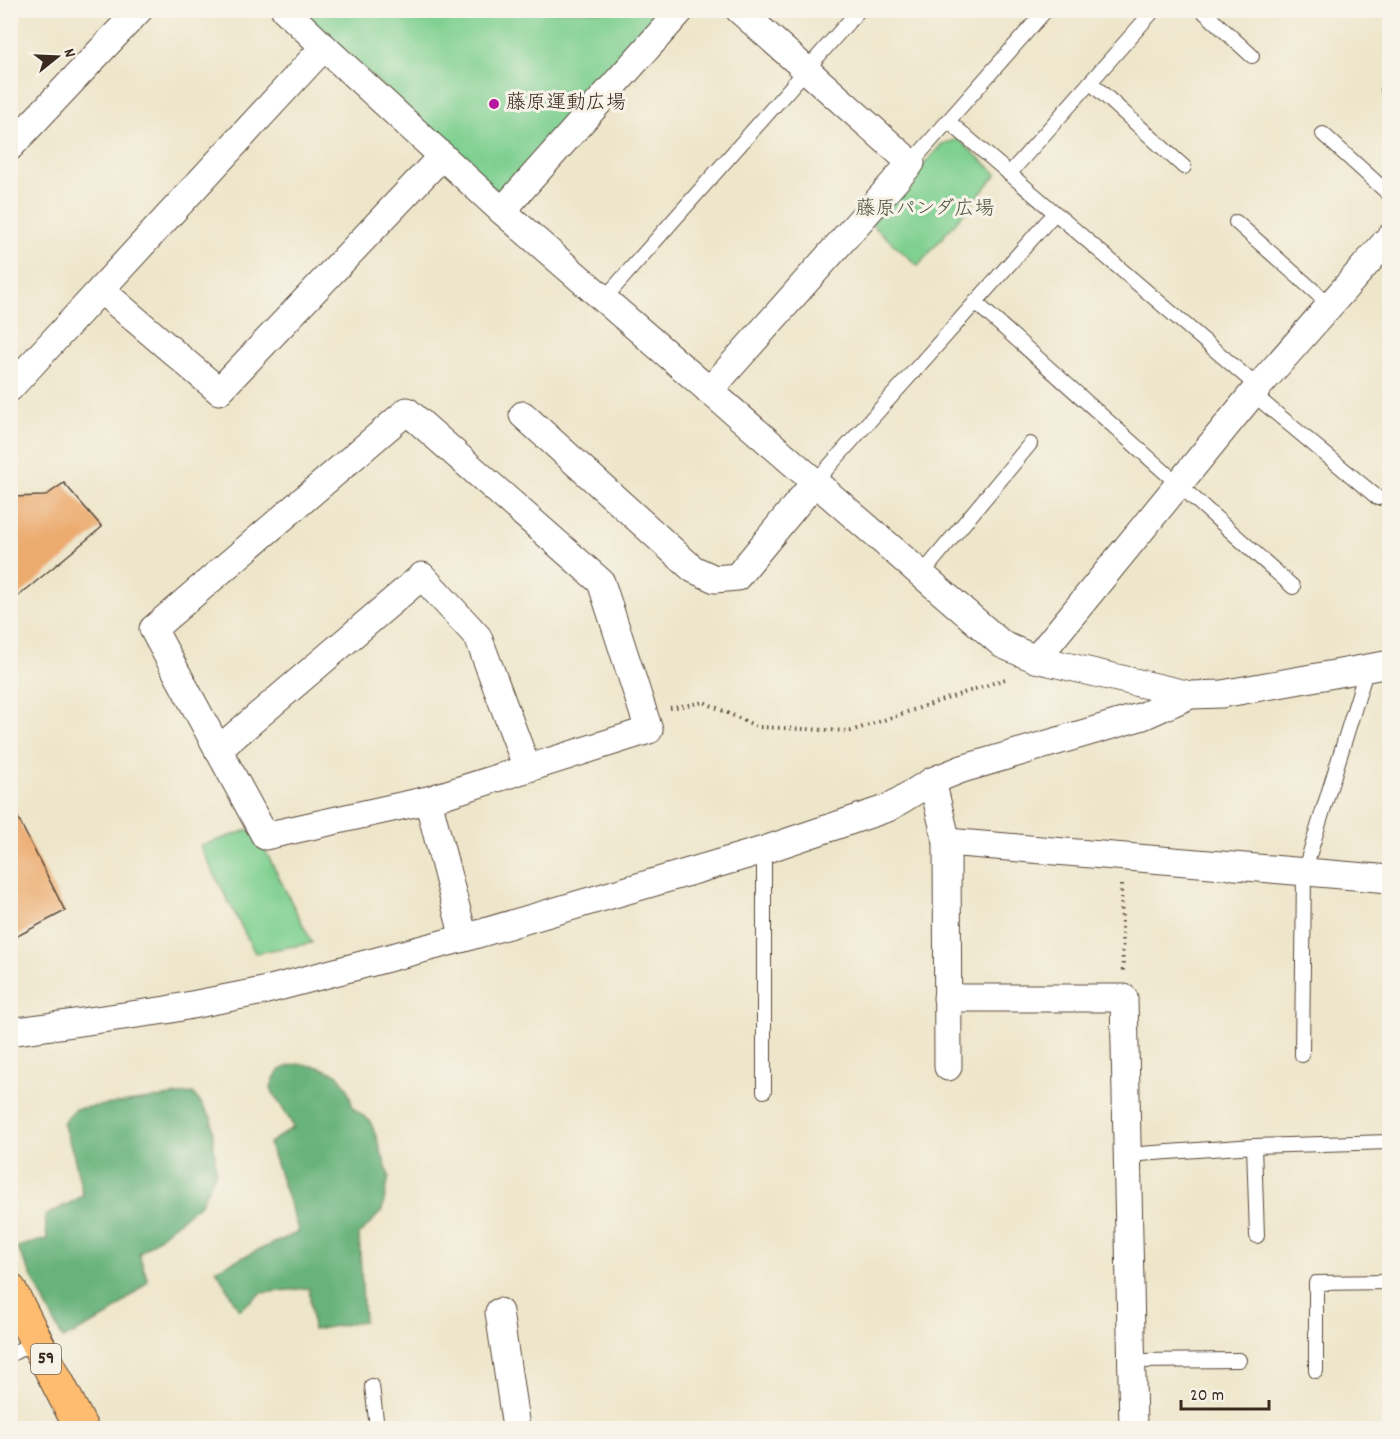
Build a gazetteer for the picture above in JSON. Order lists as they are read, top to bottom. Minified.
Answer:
{"streets":{"main road":["59"]},"parks":["藤原パンダ広場"],"places":["藤原運動広場"],"scale_bar":"20 m","north":"right"}
